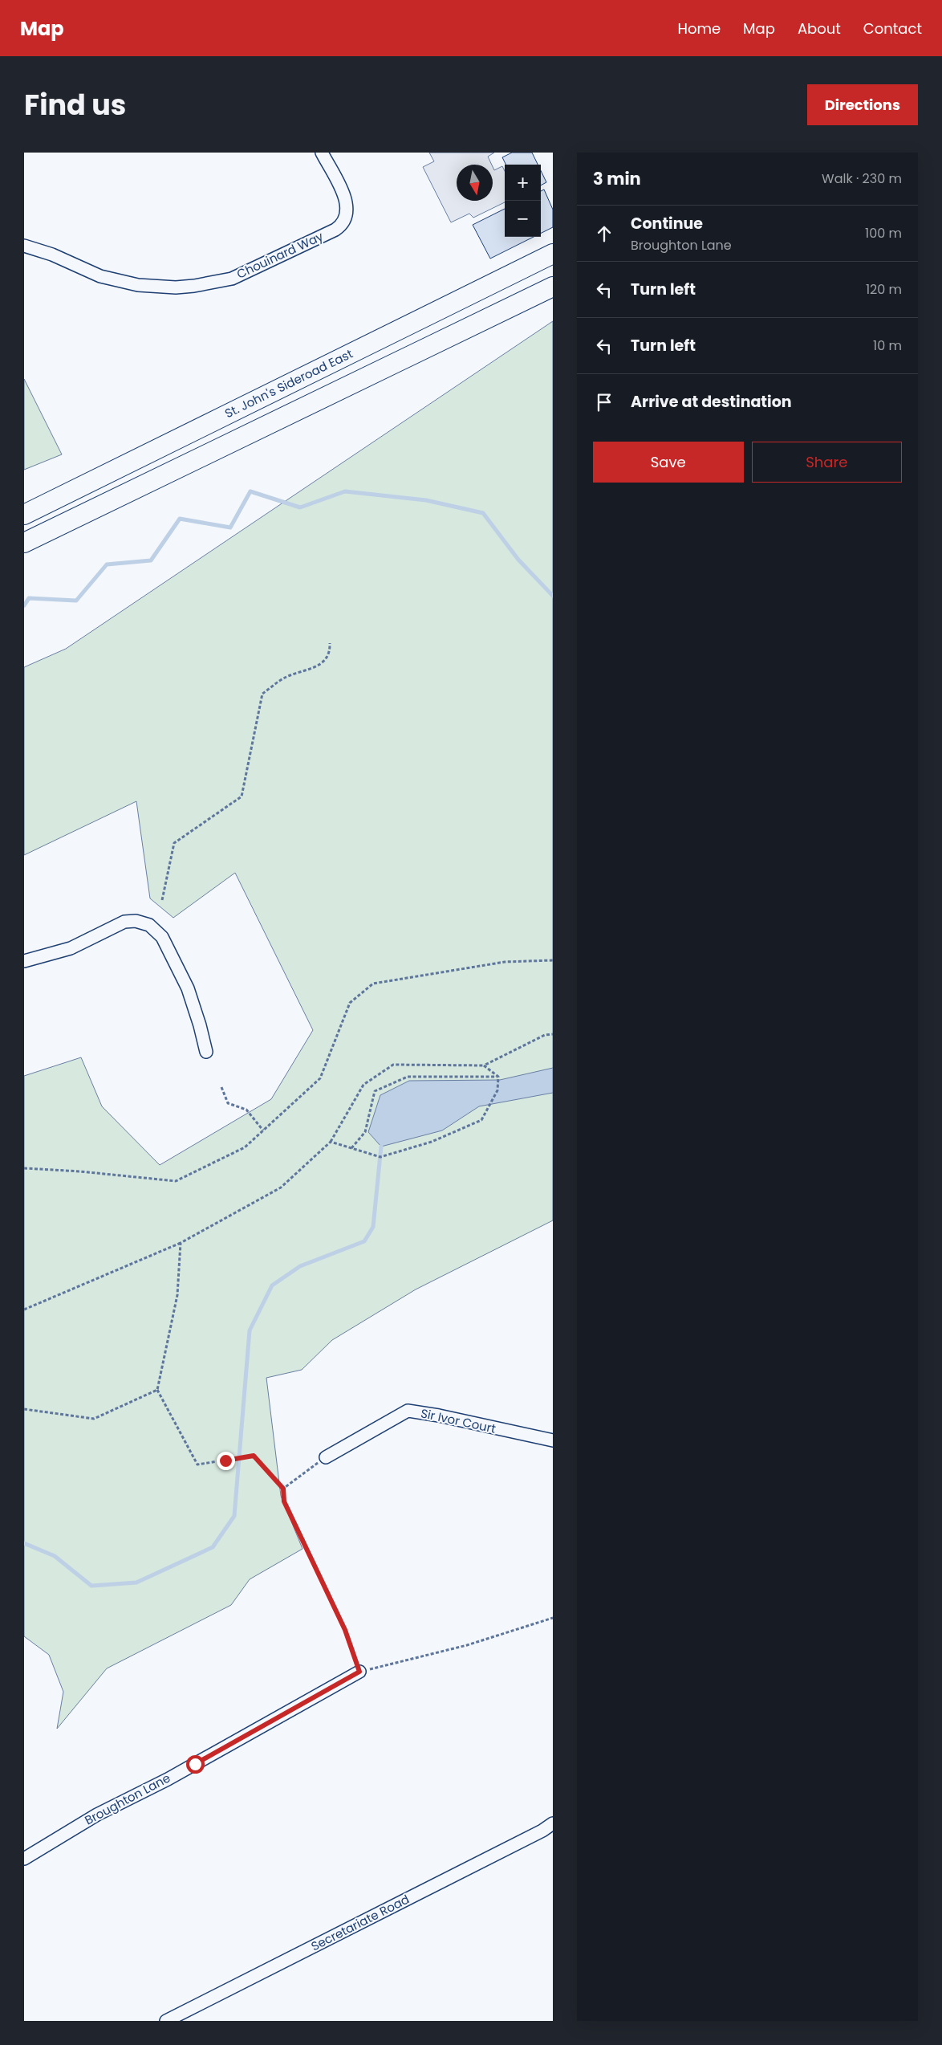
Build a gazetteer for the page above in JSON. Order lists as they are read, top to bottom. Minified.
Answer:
{"streets":{"main road":["St. John's Sideroad East"],"street":["Chouinard Way","Sir Ivor Court","Broughton Lane","Secretariate Road"]},"north":"bottom","page":{"header":"Map","nav":["Home","Map","About","Contact"],"title":"Find us","buttons":["Directions",["Save","Share"]],"heading":["3 min","Walk · 230 m"],"map_buttons":["+","−"],"list":[["Continue","Broughton Lane","100 m"],["Turn left","120 m"],["Turn left","10 m"],"Arrive at destination"]}}
